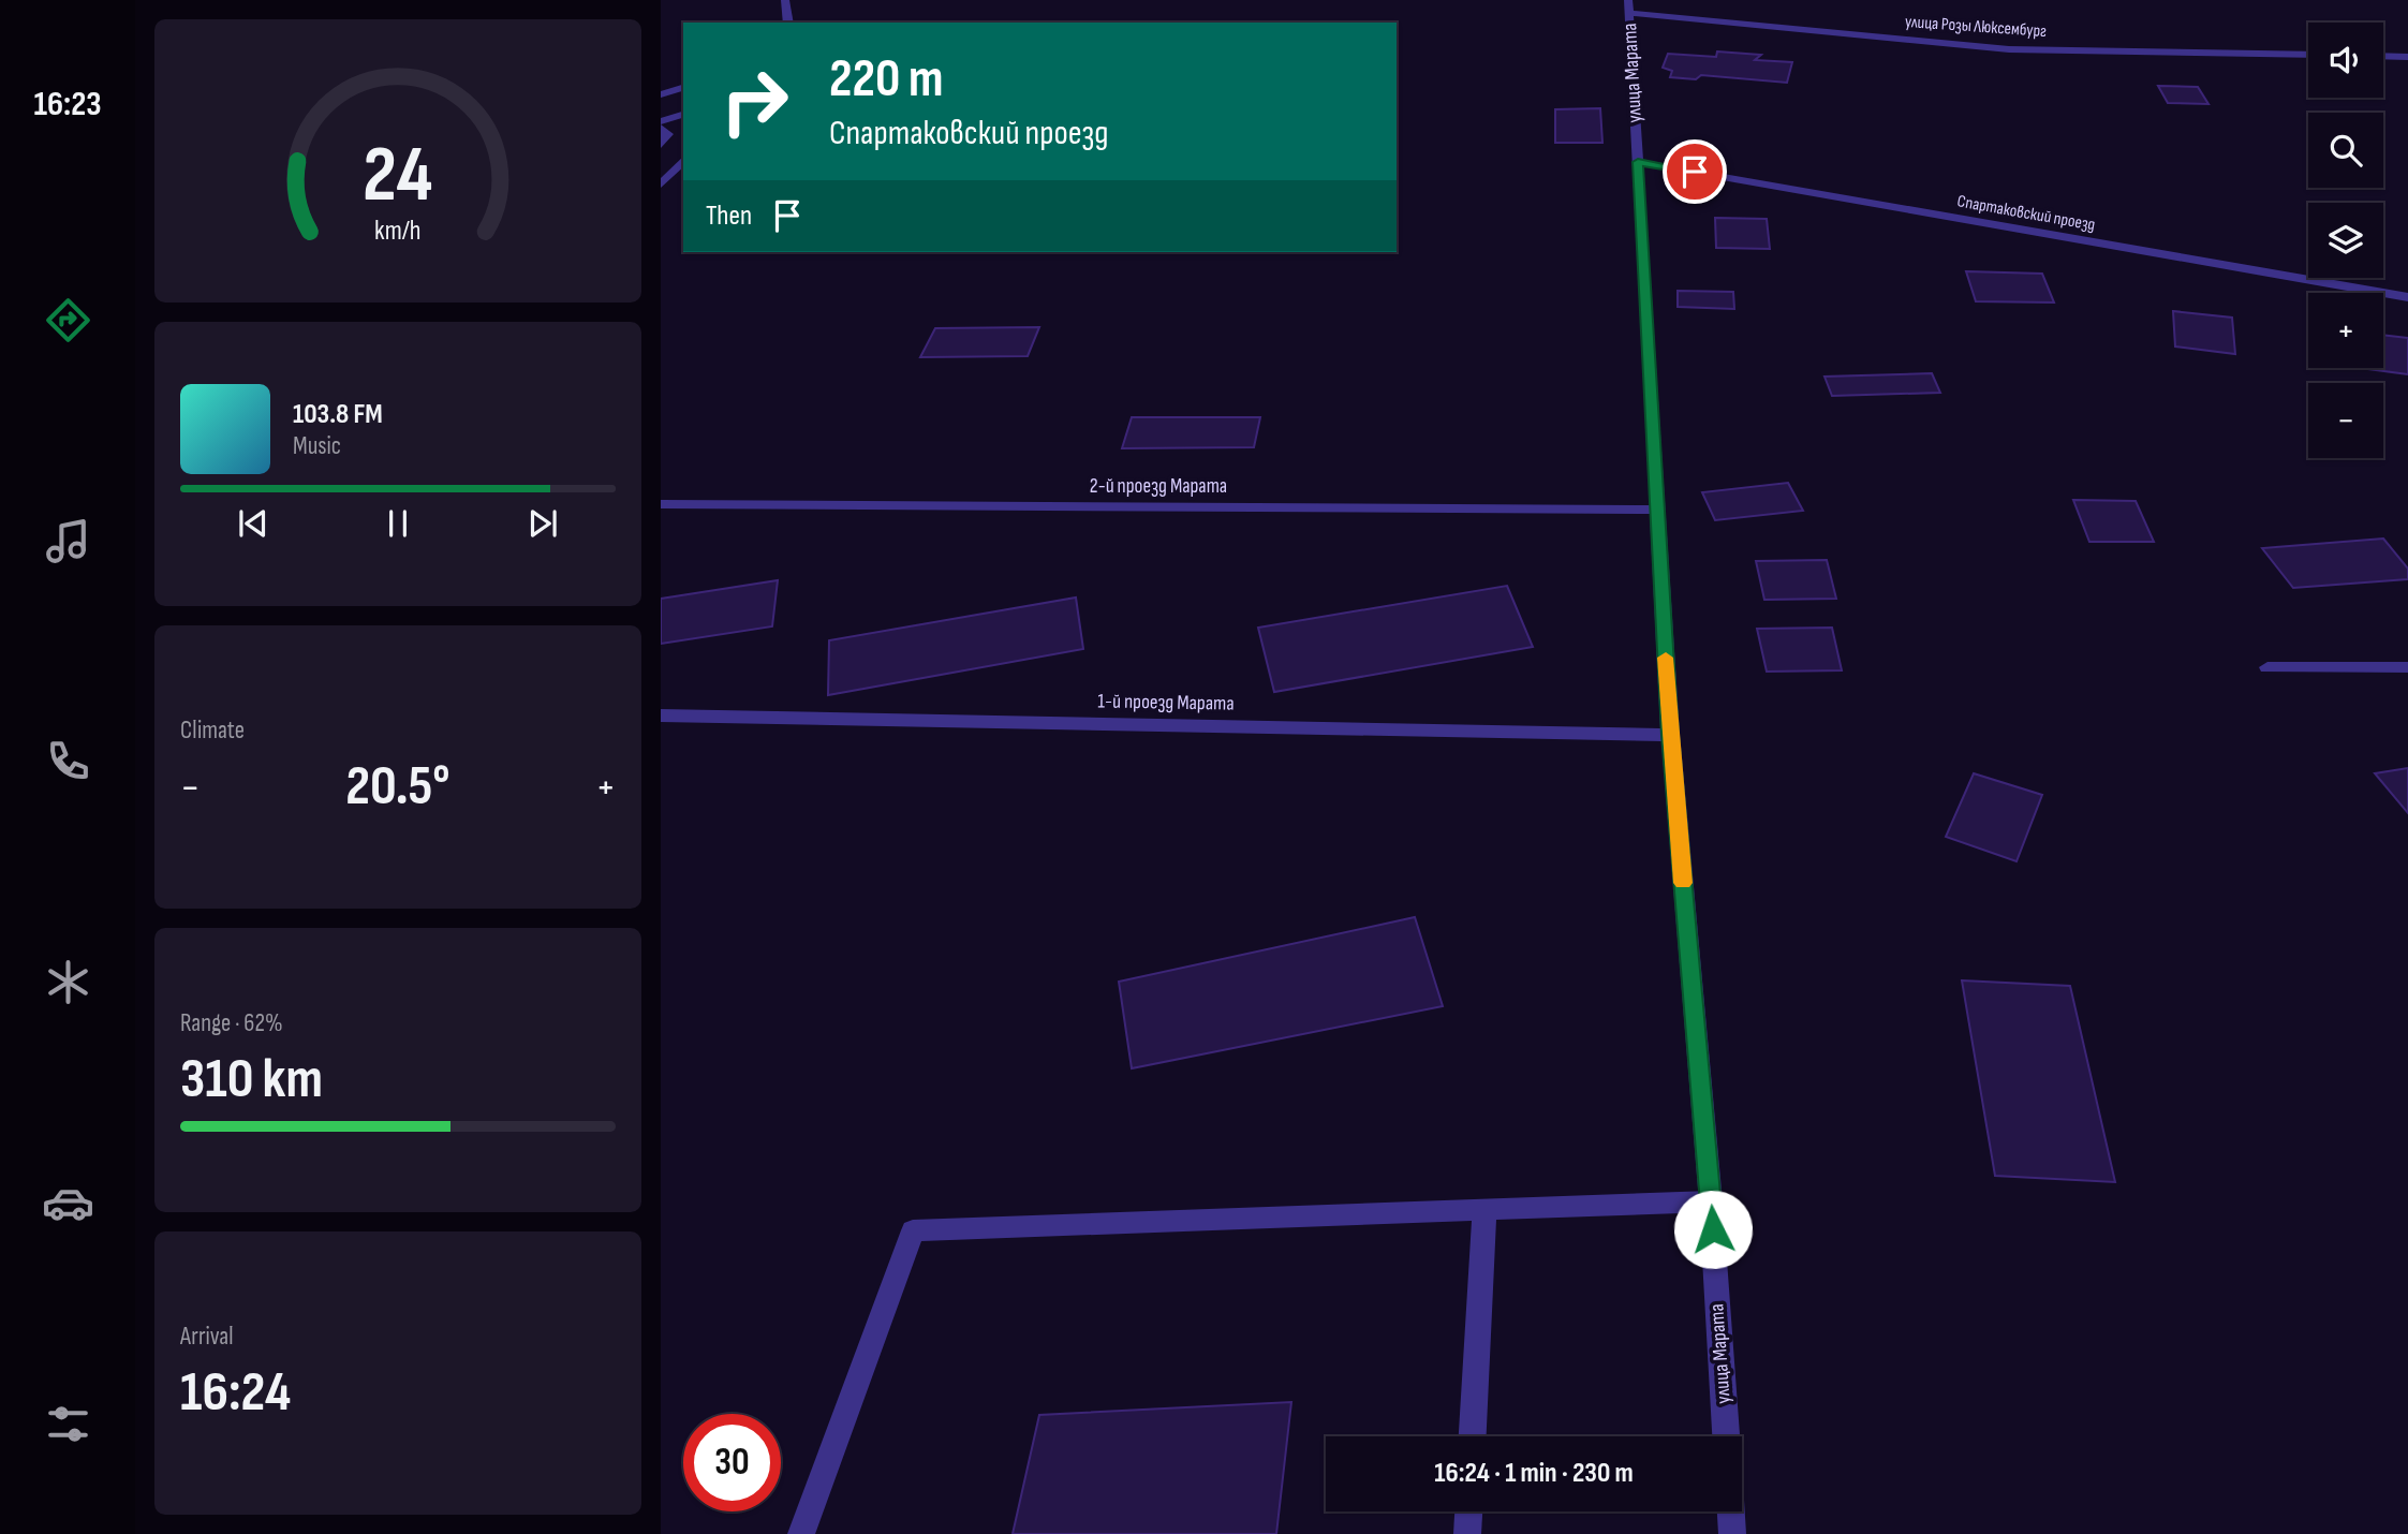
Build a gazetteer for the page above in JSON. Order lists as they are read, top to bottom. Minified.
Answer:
{"streets":{"street":["улица Розы Люксембург","улица Марата","Спартаковский проезд","2-й проезд Марата","1-й проезд Марата"]},"crossings":[["улица Розы Люксембург","улица Марата"],["улица Марата","Спартаковский проезд"],["улица Марата","2-й проезд Марата"],["улица Марата","1-й проезд Марата"]],"page":{"tabs":"16:23","map_buttons":["+","−"],"turn":["220 m","Спартаковский проезд"],"then":"Then","song":["103.8 FM","Music"],"tile":["Climate",["Range · 62%","310 km"],["Arrival","16:24"]],"heat":["−","20.5°","+"],"limit":"30","trip":"16:24 · 1 min · 230 m","gauge":["24","km/h"]}}
